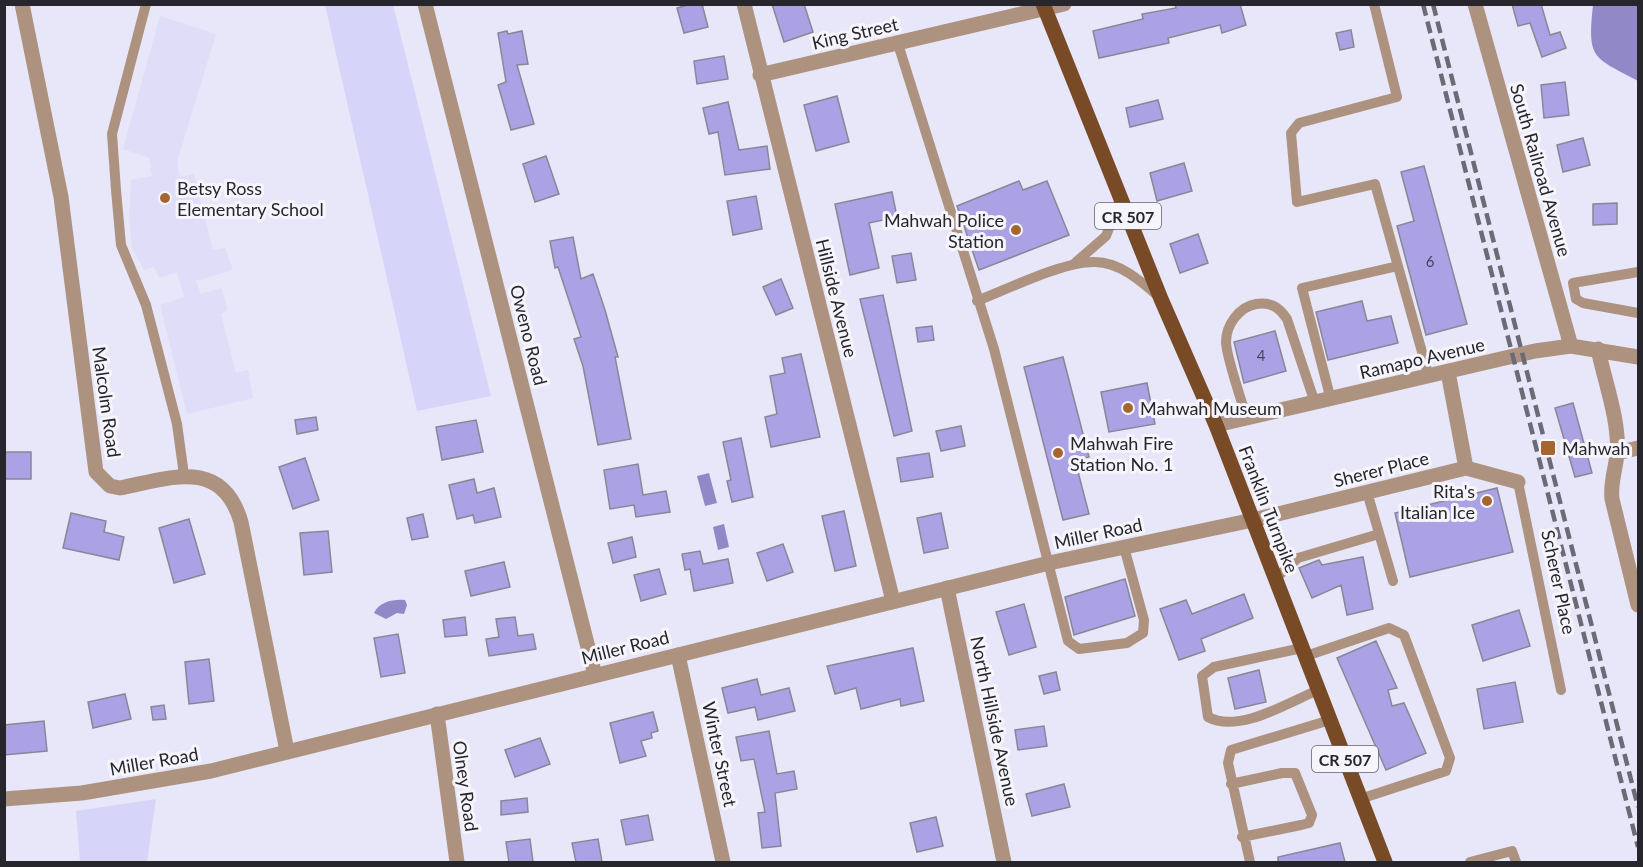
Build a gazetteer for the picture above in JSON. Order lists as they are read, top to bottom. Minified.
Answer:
{"streets":{"main road":["CR 507","Franklin Turnpike"],"street":["King Street","South Railroad Avenue","Hillside Avenue","Oweno Road","Ramapo Avenue","Malcolm Road","Sherer Place","Miller Road","North Hillside Avenue","Winter Street","Olney Road"],"lane":["Scherer Place"]},"crossings":[["King Street","Hillside Avenue"],["King Street","Franklin Turnpike"],["South Railroad Avenue","Ramapo Avenue"],["Hillside Avenue","Miller Road"],["Oweno Road","Miller Road"],["Ramapo Avenue","Franklin Turnpike"],["Malcolm Road","Miller Road"],["Sherer Place","Franklin Turnpike"],["Sherer Place","Miller Road"],["Sherer Place","Scherer Place"],["Franklin Turnpike","Miller Road"],["Miller Road","North Hillside Avenue"],["Miller Road","Winter Street"],["Miller Road","Olney Road"]],"places":{"other":["Betsy Ross Elementary School","Mahwah Police Station","Mahwah Museum","Mahwah Fire Station No. 1","Rita's Italian Ice"],"transit":["Mahwah"]},"house_numbers":["6","4"]}
